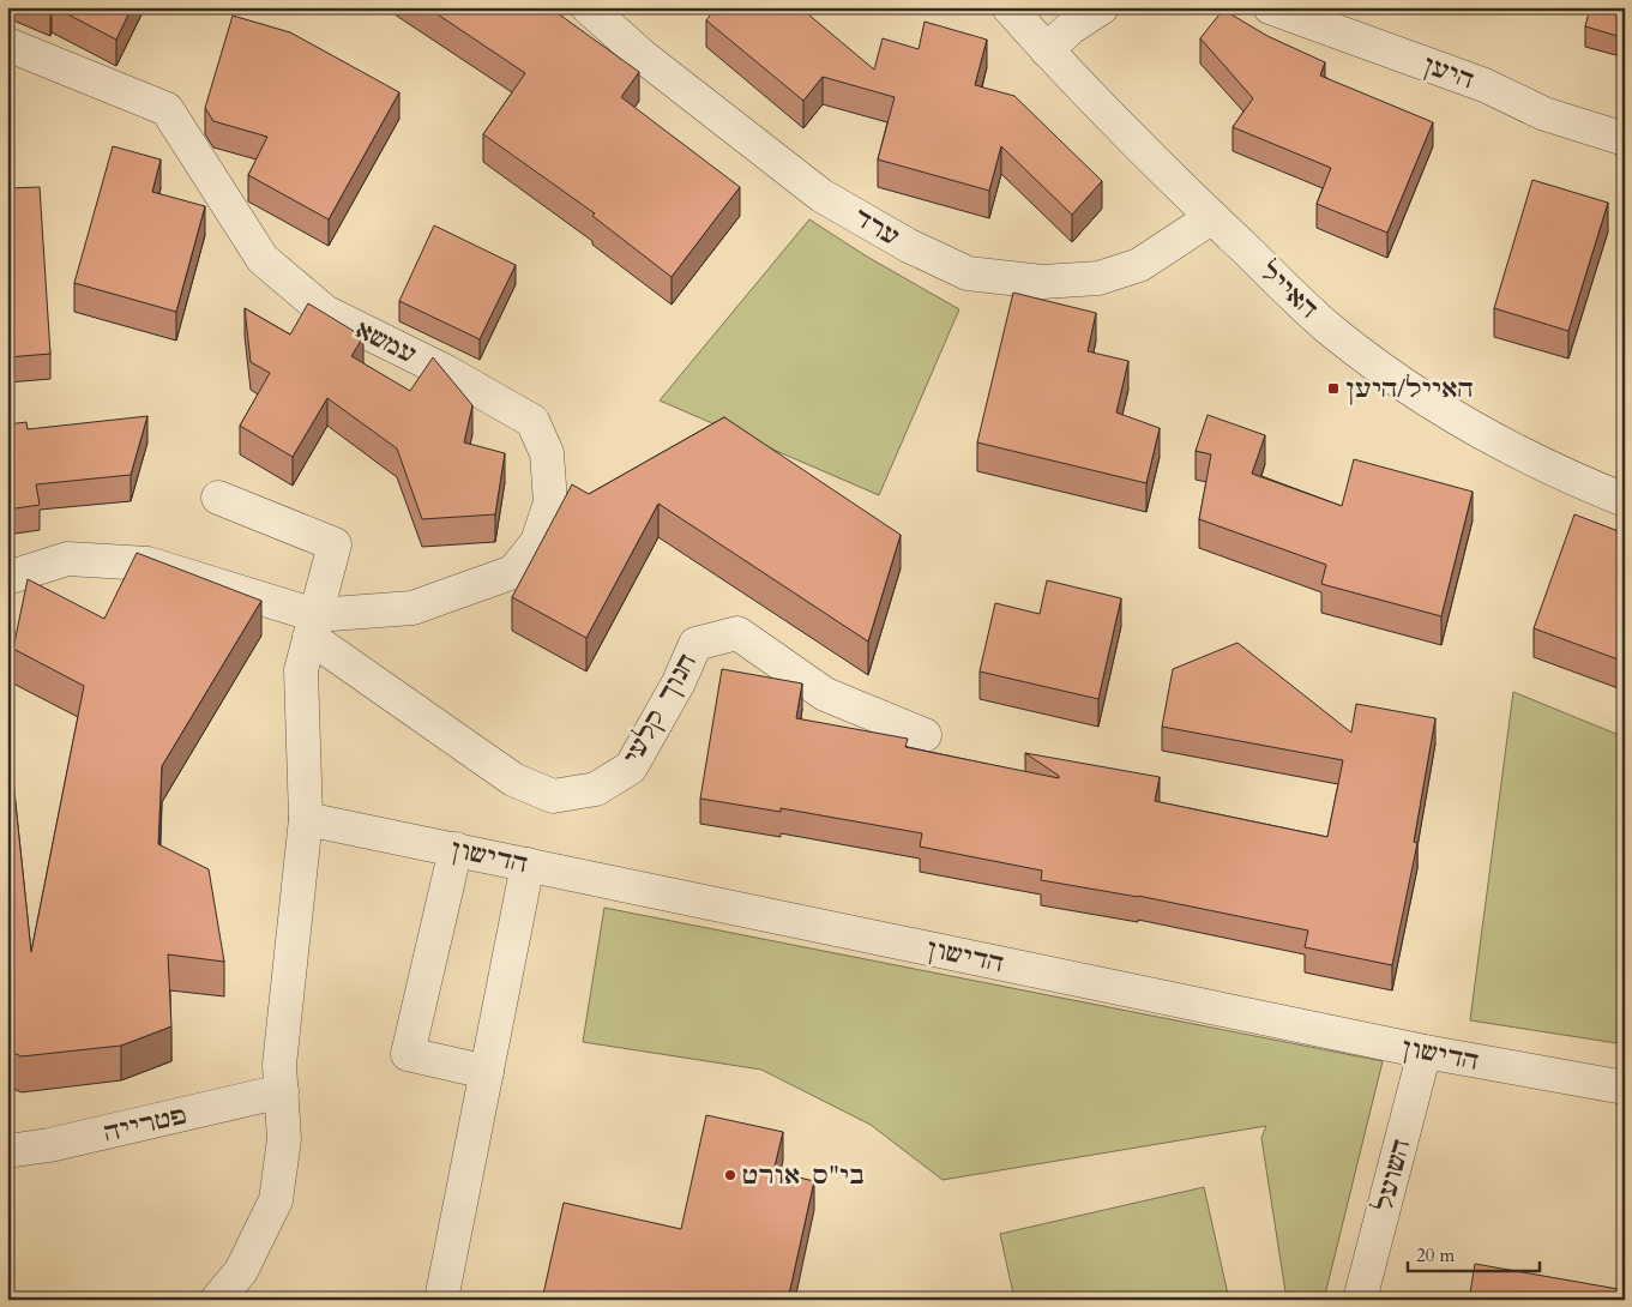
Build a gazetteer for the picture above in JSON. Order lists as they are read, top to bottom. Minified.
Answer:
{"streets":{"street":["היען","ערד","האייל","עמשא","חנוך קלעי","הדישון","פטרייה","השועל"]},"crossings":[["ערד","האייל"],["עמשא","חנוך קלעי"],["הדישון","השועל"]],"places":{"transit":["האייל/היען"],"other":["בי\"ס אורט"]},"scale_bar":"20 m"}
